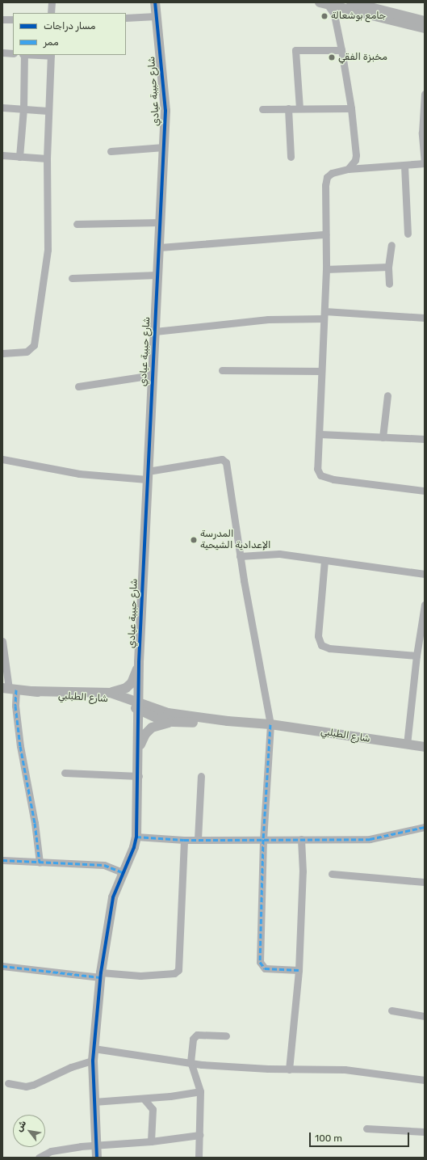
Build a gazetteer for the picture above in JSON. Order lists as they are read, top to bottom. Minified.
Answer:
{"streets":{"street":["شارع حبيبة عيادي","شارع الطبلبي"]},"crossings":[["شارع حبيبة عيادي","شارع الطبلبي"]],"places":["جامع بوشعالة","مخبزة الفقي","المدرسة الإعدادية الشيحية"],"legend":["مسار دراجات","ممر"],"scale_bar":"100 m","north":"top left"}
